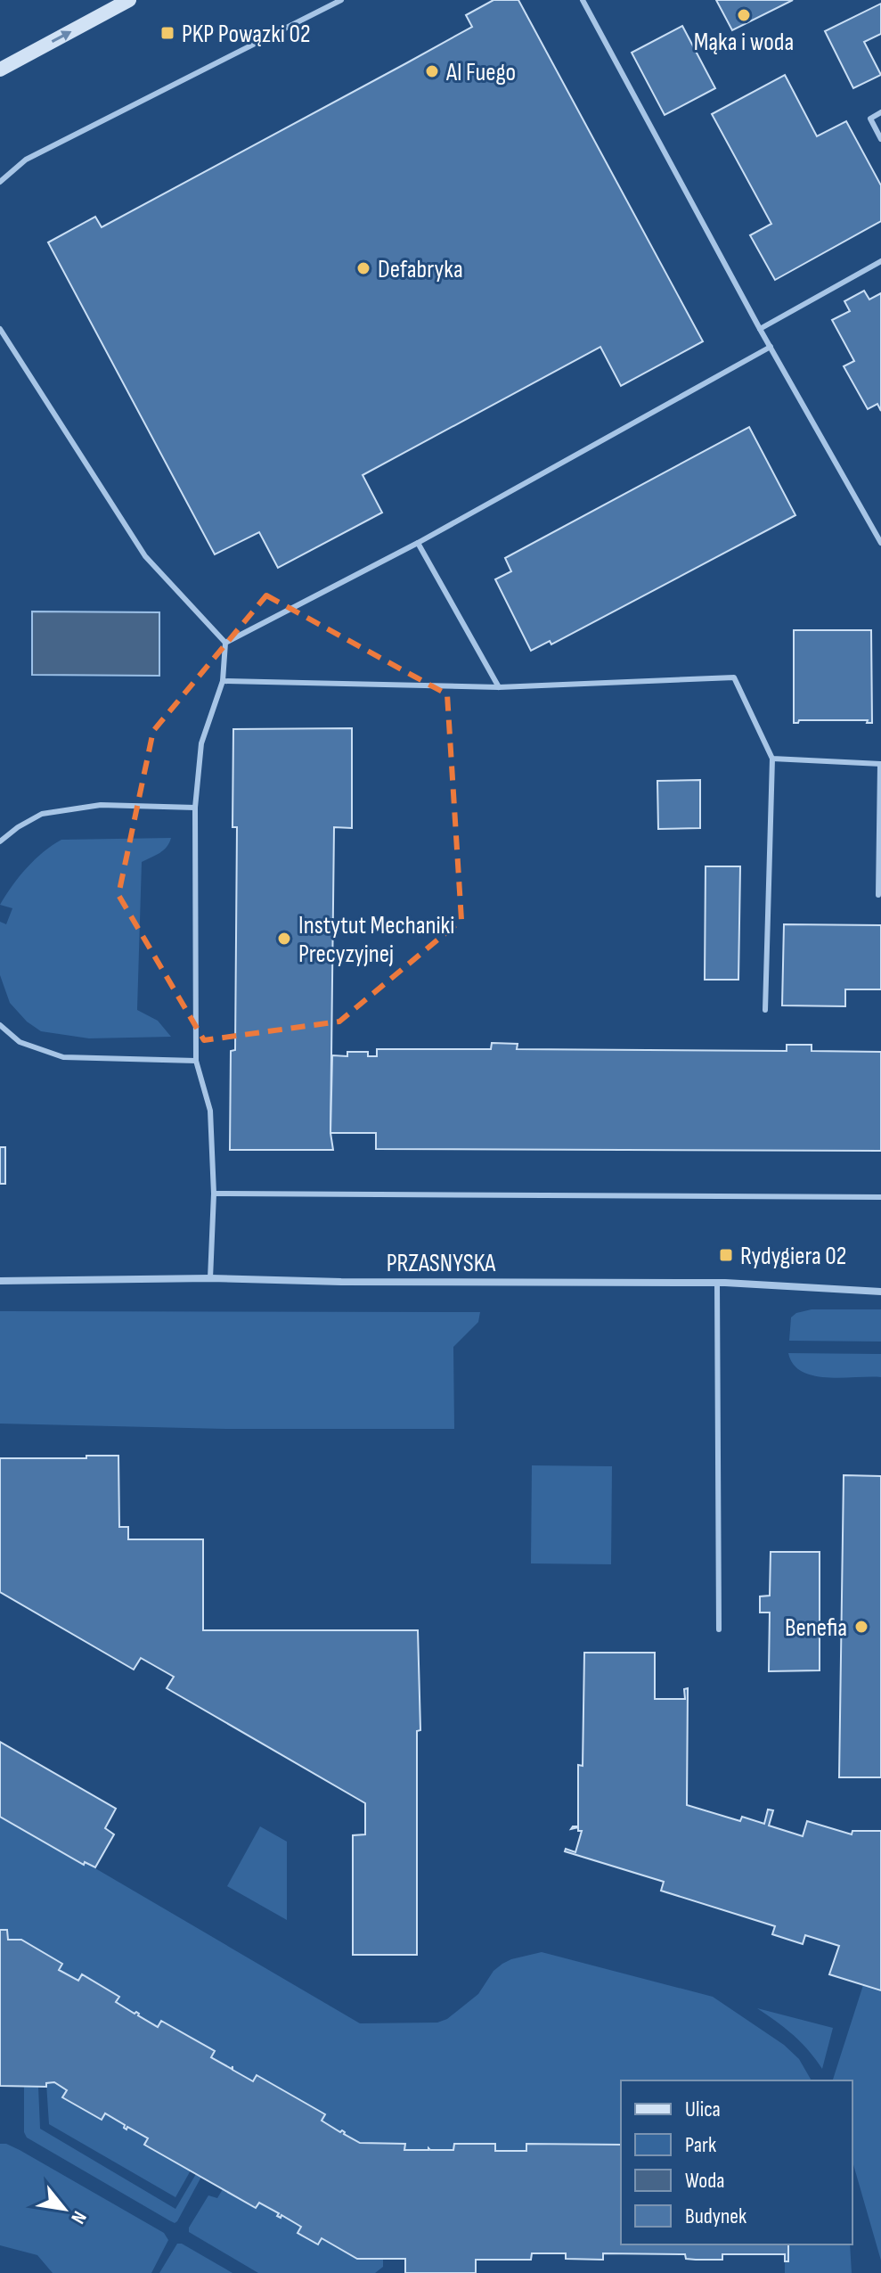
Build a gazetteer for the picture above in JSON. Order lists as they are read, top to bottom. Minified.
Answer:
{"streets":{"street":["PRZASNYSKA"]},"places":{"other":["Mąka i woda","Al Fuego","Defabryka","Instytut Mechaniki Precyzyjnej","Benefia"],"transit":["PKP Powązki 02","Rydygiera 02"]},"legend":["Ulica","Park","Woda","Budynek"],"north":"bottom right"}
